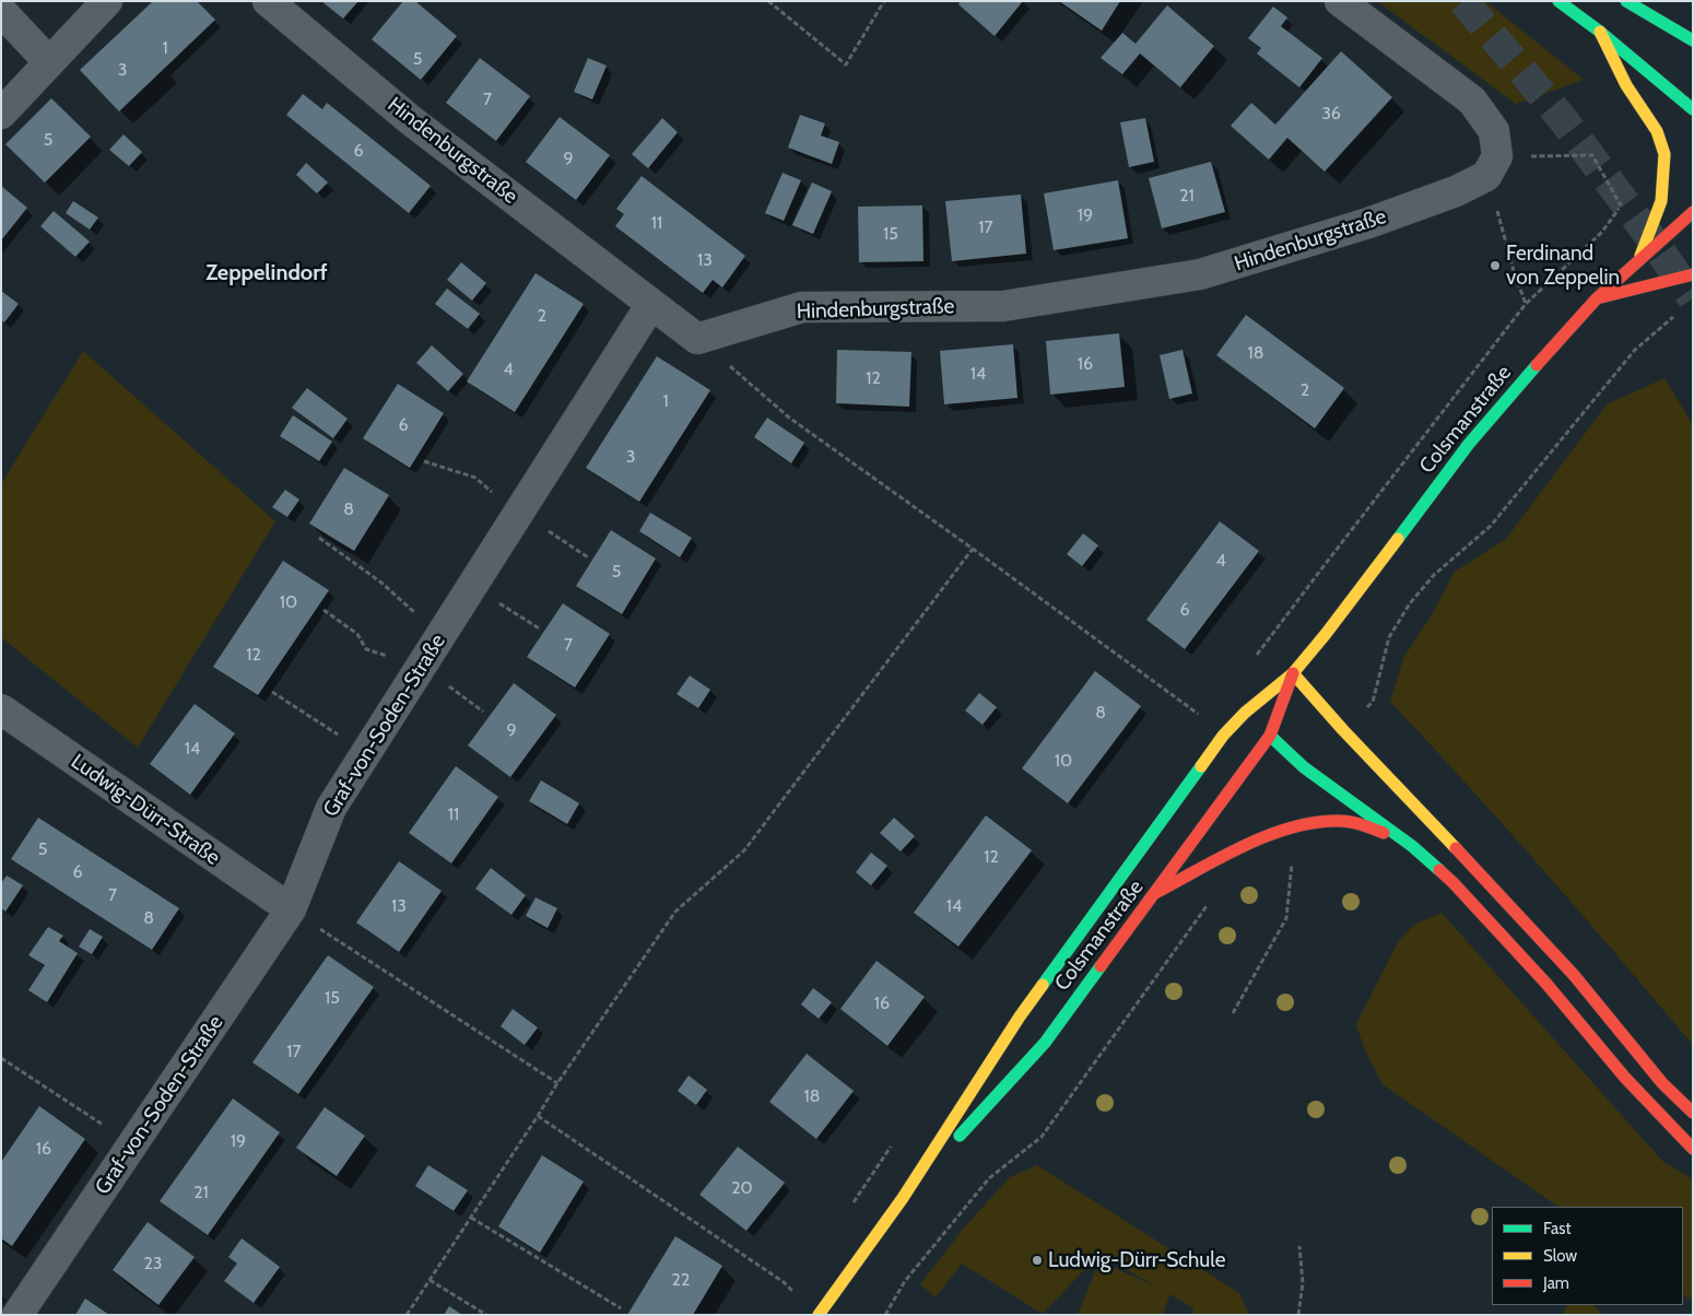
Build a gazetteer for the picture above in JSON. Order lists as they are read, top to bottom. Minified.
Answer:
{"streets":{"main road":["Colsmanstraße"],"street":["Hindenburgstraße","Graf-von-Soden-Straße","Ludwig-Dürr-Straße"]},"crossings":[["Hindenburgstraße","Graf-von-Soden-Straße"],["Graf-von-Soden-Straße","Ludwig-Dürr-Straße"]],"districts":["Zeppelindorf"],"places":["Ferdinand von Zeppelin","Ludwig-Dürr-Schule"],"house_numbers":["1","5","3","7","36","5","6","9","21","19","11","17","15","13","2","18","16","4","14","12","2","1","6","3","8","4","5","10","6","7","12","8","9","14","10","11","5","12","6","7","13","14","8","15","16","17","18","19","16","20","21","23","22"],"legend":["Fast","Slow","Jam"]}
